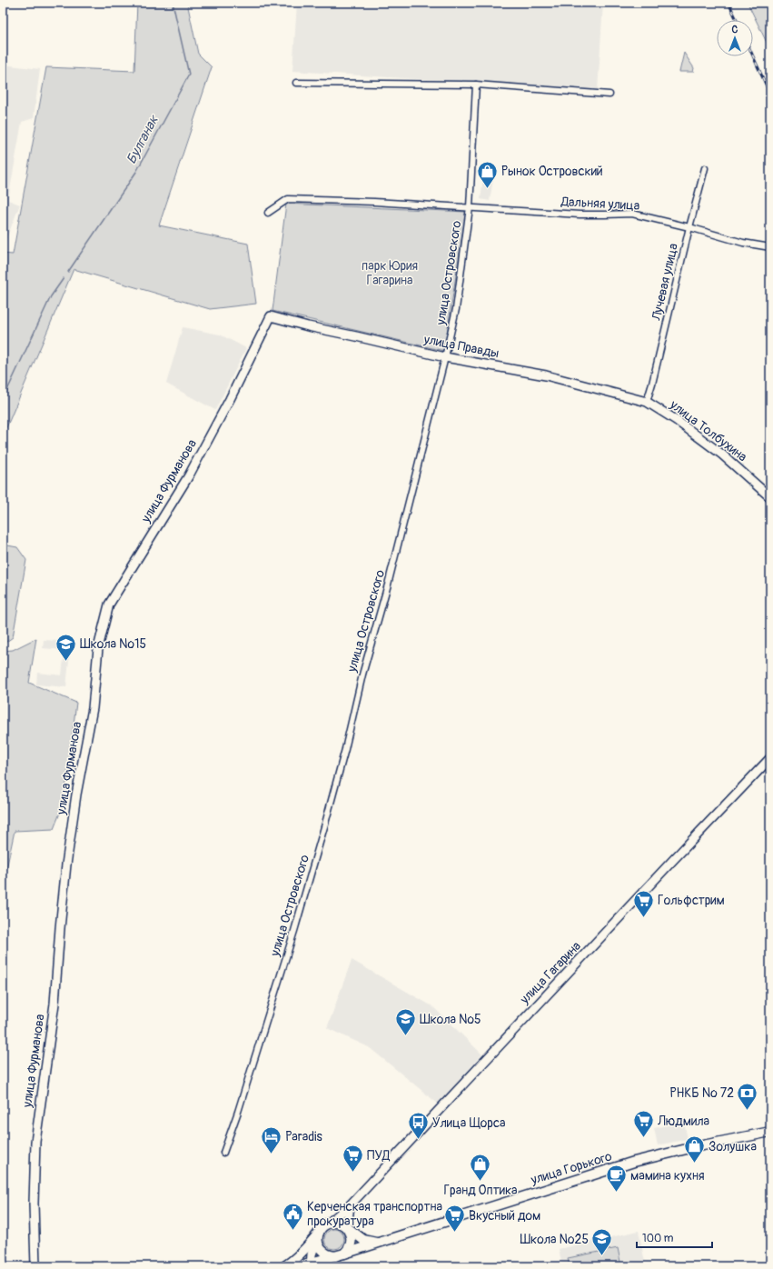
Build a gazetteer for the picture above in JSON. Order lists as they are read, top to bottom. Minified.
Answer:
{"streets":{"main road":["улица Правды","улица Толбухина","улица Фурманова","улица Гагарина","улица Горького"],"street":["Дальняя улица","улица Островского","Лучевая улица"]},"crossings":[["Дальняя улица","улица Островского"],["Дальняя улица","Лучевая улица"],["улица Островского","улица Правды"],["Лучевая улица","улица Правды"],["Лучевая улица","улица Толбухина"],["улица Правды","улица Толбухина"],["улица Правды","улица Фурманова"]],"water":["Булганак"],"parks":["парк Юрия Гагарина"],"places":{"shop":["Рынок Островский","Золушка","Гранд Оптика"],"school or university":["Школа №15","Школа №5","Школа №25"],"supermarket":["Гольфстрим","Людмила","ПУД","Вкусный дом"],"bank":["РНКБ № 72"],"bus stop":["Улица Щорса"],"hotel":["Paradis"],"cafe":["мамина кухня"],"public building":["Керченская транспортна прокуратура"]},"scale_bar":"100 m","north":"top"}
